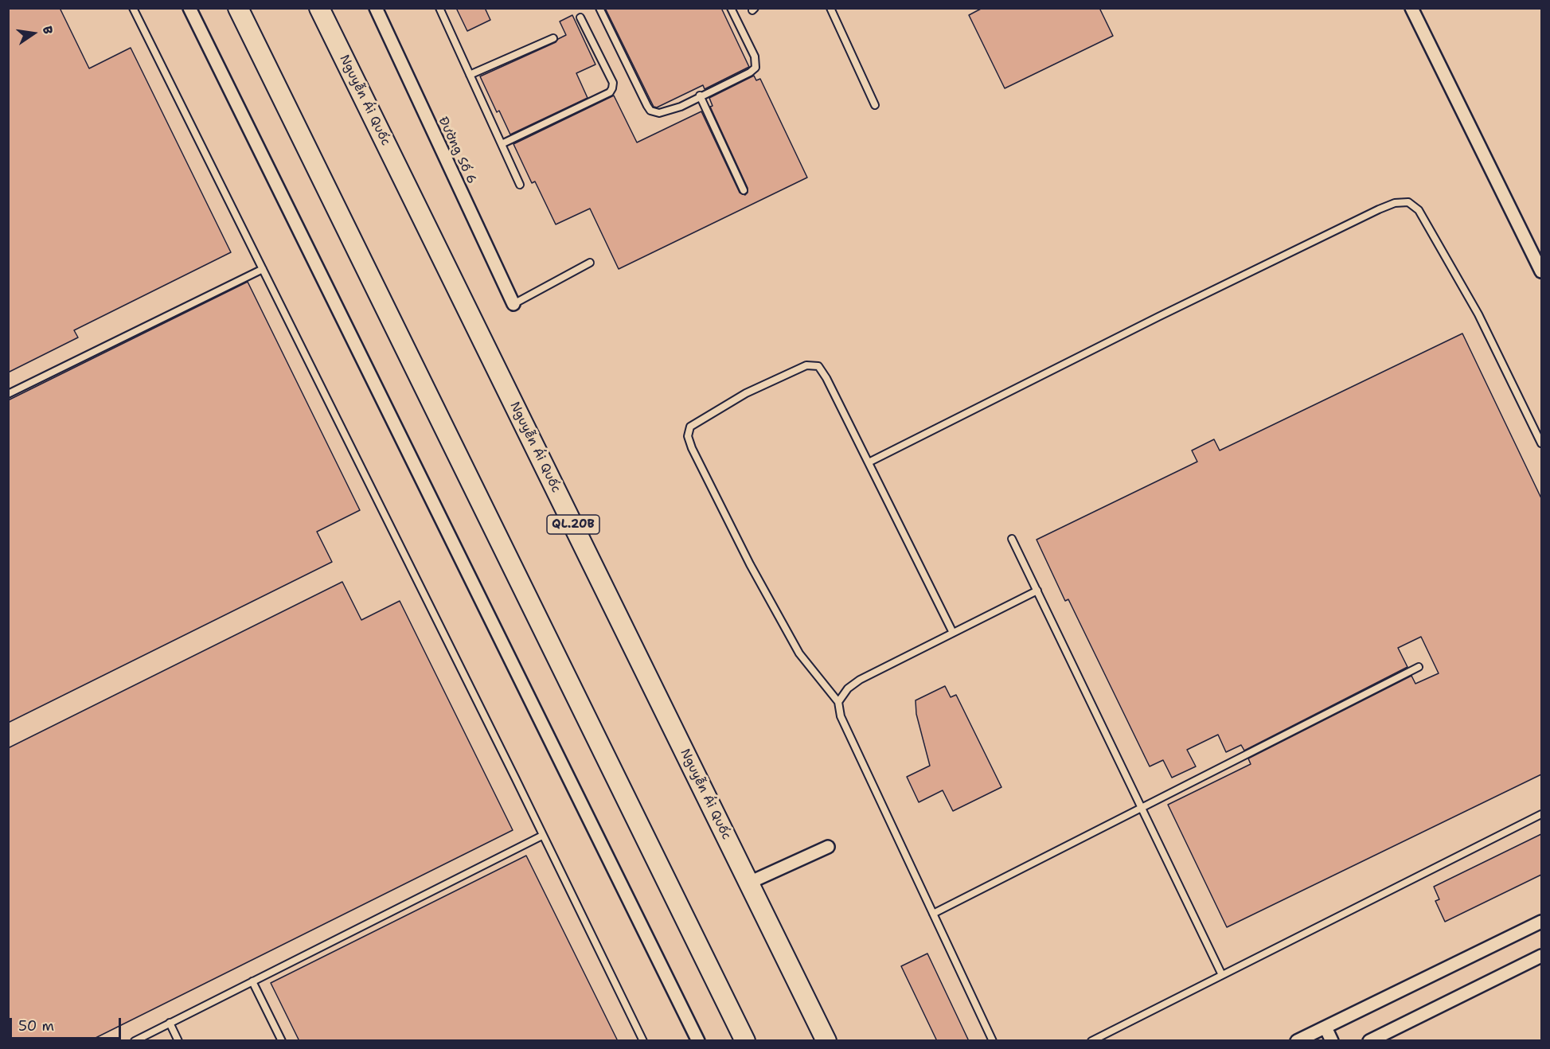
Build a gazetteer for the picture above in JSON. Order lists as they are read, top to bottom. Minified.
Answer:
{"streets":{"main road":["Nguyễn Ái Quốc","QL.20B"],"street":["Đường Số 6"]},"scale_bar":"50 m","north":"right"}
